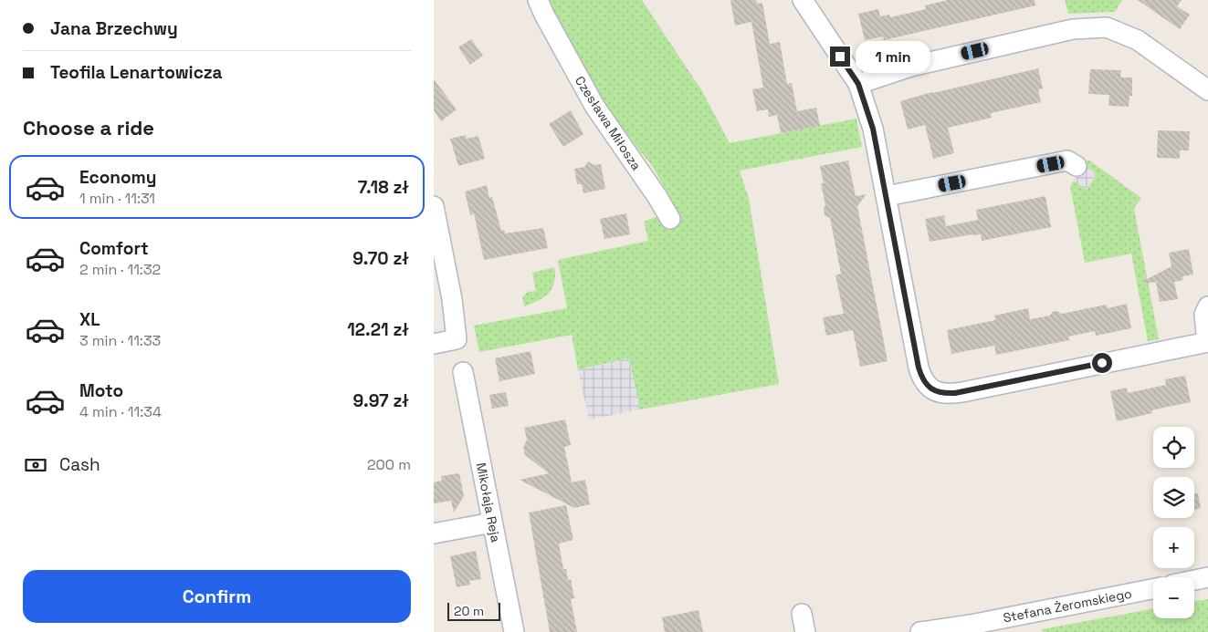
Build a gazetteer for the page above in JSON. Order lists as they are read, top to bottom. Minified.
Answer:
{"streets":{"street":["Czesława Miłosza","Mikołaja Reja","Stefana Żeromskiego"]},"scale_bar":"20 m","page":{"banner":["Jana Brzechwy","Teofila Lenartowicza"],"bubble":"1 min","heading":"Choose a ride","list":[{"name":"Economy","note":"1 min · 11:31","value":"7.18 zł"},{"name":"Comfort","note":"2 min · 11:32","value":"9.70 zł"},{"name":"XL","note":"3 min · 11:33","value":"12.21 zł"},{"name":"Moto","note":"4 min · 11:34","value":"9.97 zł"}],"map_buttons":["+","−"],"pay":["Cash","200 m"],"buttons":"Confirm","scale":"20 m"}}
